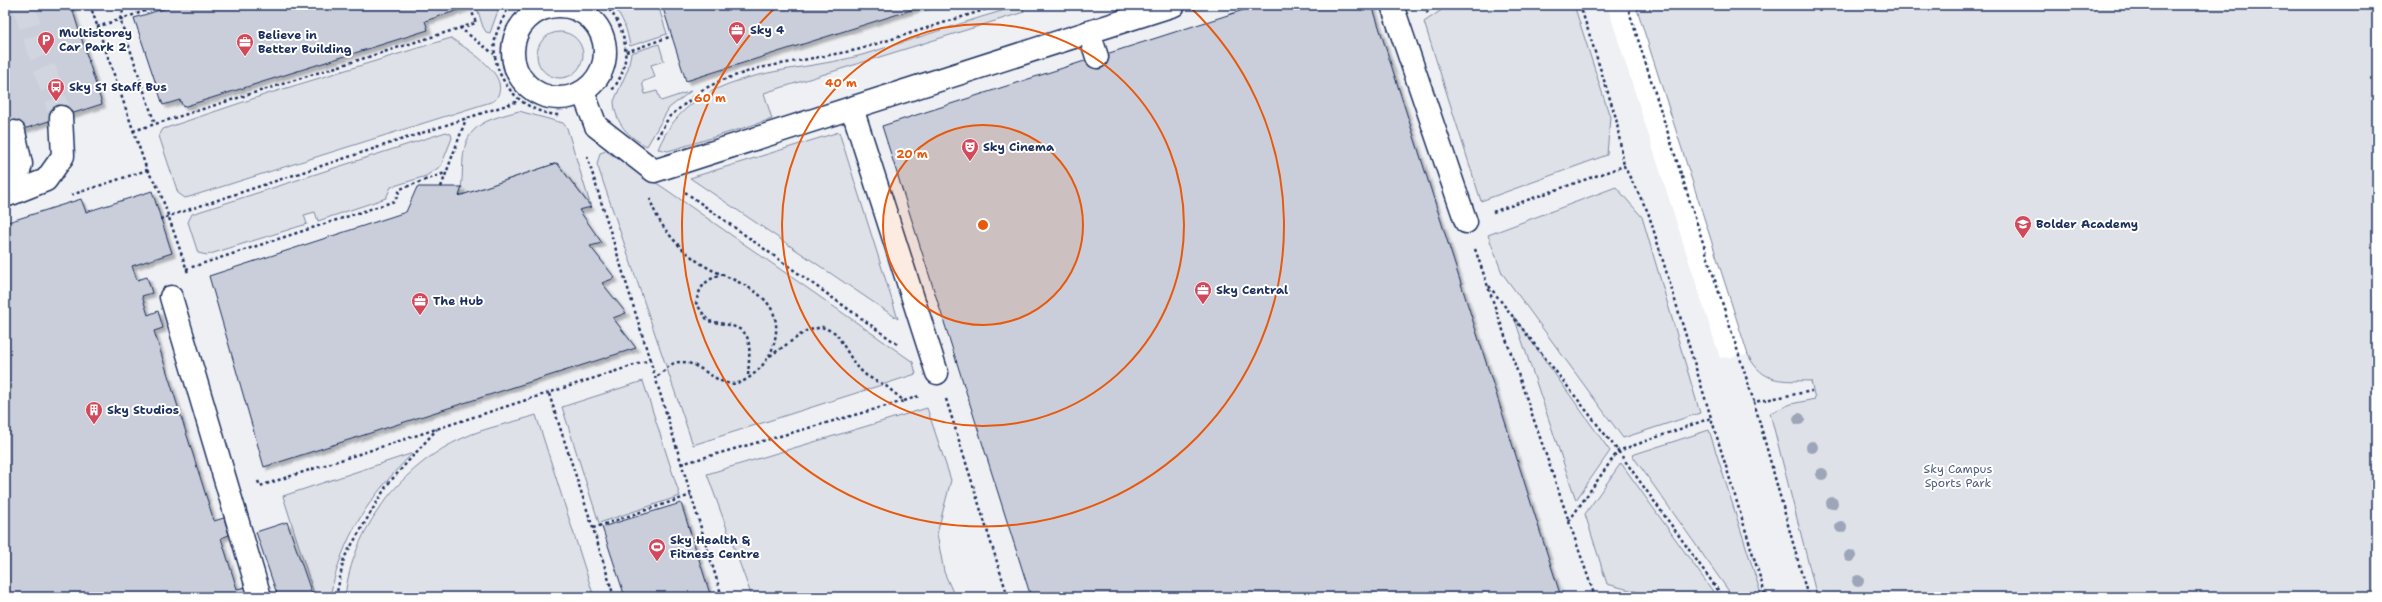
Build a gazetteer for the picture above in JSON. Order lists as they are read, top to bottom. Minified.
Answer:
{"parks":["Sky Campus Sports Park"],"places":{"office":["Sky 4","Believe in Better Building","Sky Central","The Hub"],"parking":["Multistorey Car Park 2"],"bus stop":["Sky S1 Staff Bus"],"theatre":["Sky Cinema"],"school or university":["Bolder Academy"],"building":["Sky Studios"],"sports":["Sky Health & Fitness Centre"]},"rings":["40 m","60 m","20 m"]}
